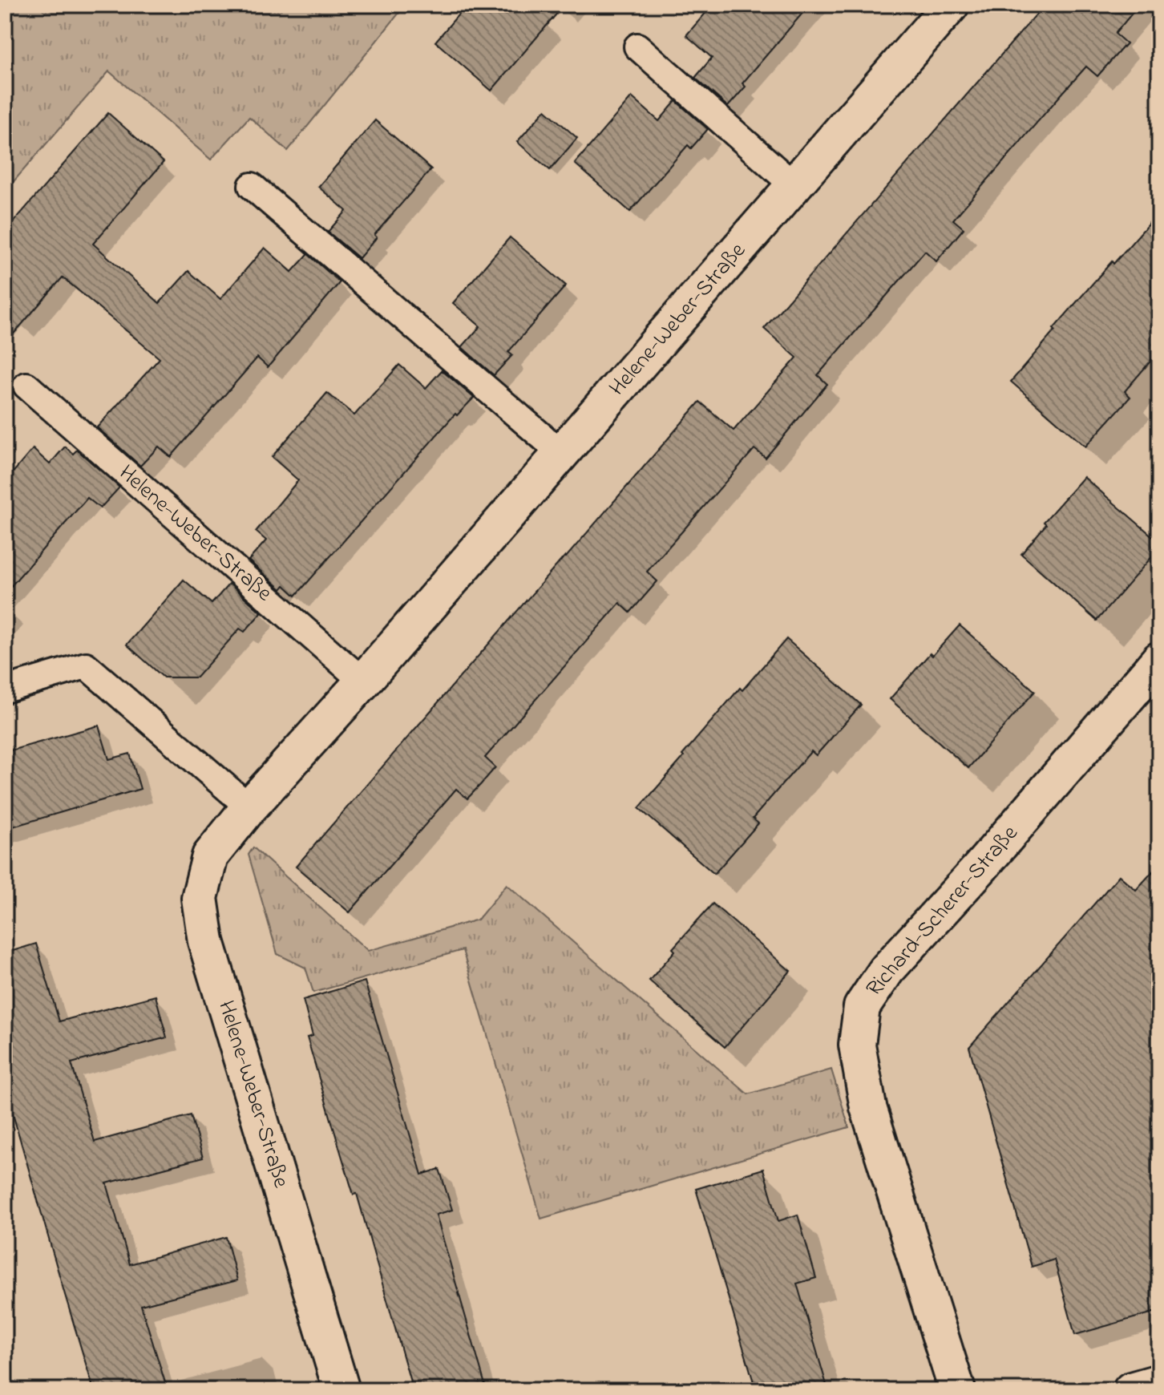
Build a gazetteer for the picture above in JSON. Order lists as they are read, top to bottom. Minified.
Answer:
{"streets":{"street":["Helene-Weber-Straße","Richard-Scherer-Straße"]}}
